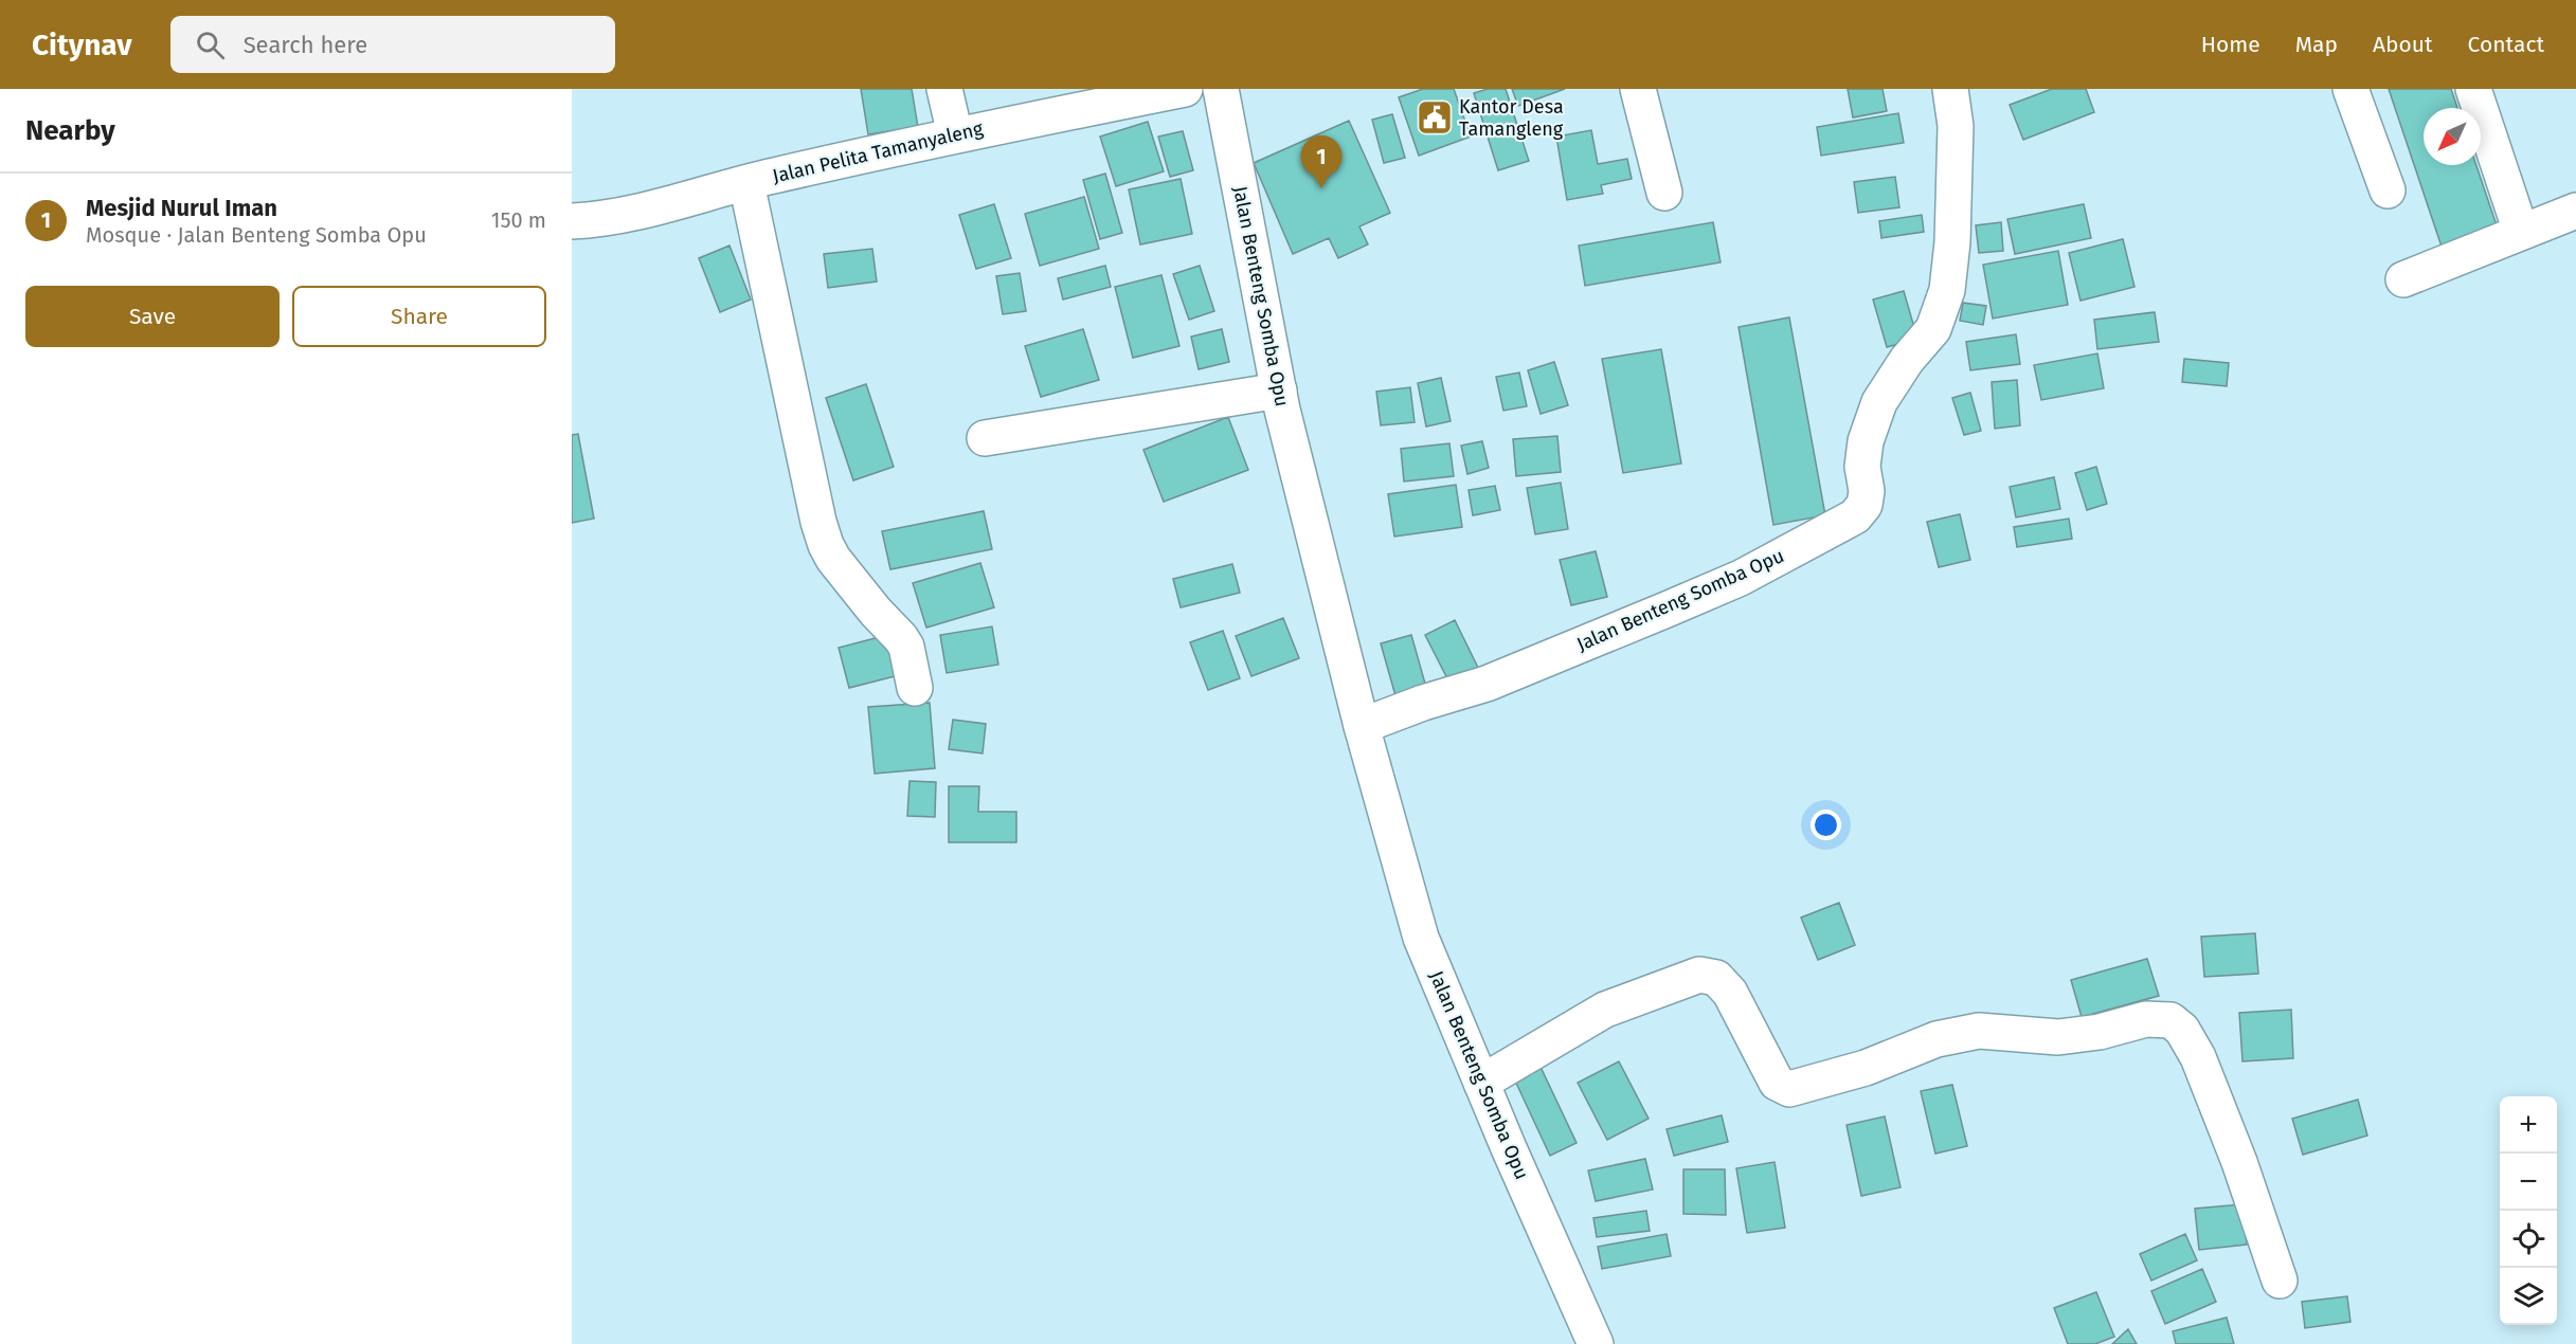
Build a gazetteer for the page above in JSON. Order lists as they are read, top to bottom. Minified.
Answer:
{"streets":{"street":["Jalan Pelita Tamanyaleng","Jalan Benteng Somba Opu"]},"places":{"public building":["Kantor Desa Tamangleng"]},"north":"bottom left","page":{"header":"Citynav","search":"Search here","nav":["Home","Map","About","Contact"],"heading":"Nearby","pins":"1","list":[{"mark":"1","name":"Mesjid Nurul Iman","note":"Mosque · Jalan Benteng Somba Opu","value":"150 m"}],"buttons":["Save","Share"],"map_buttons":["+","−"]}}
